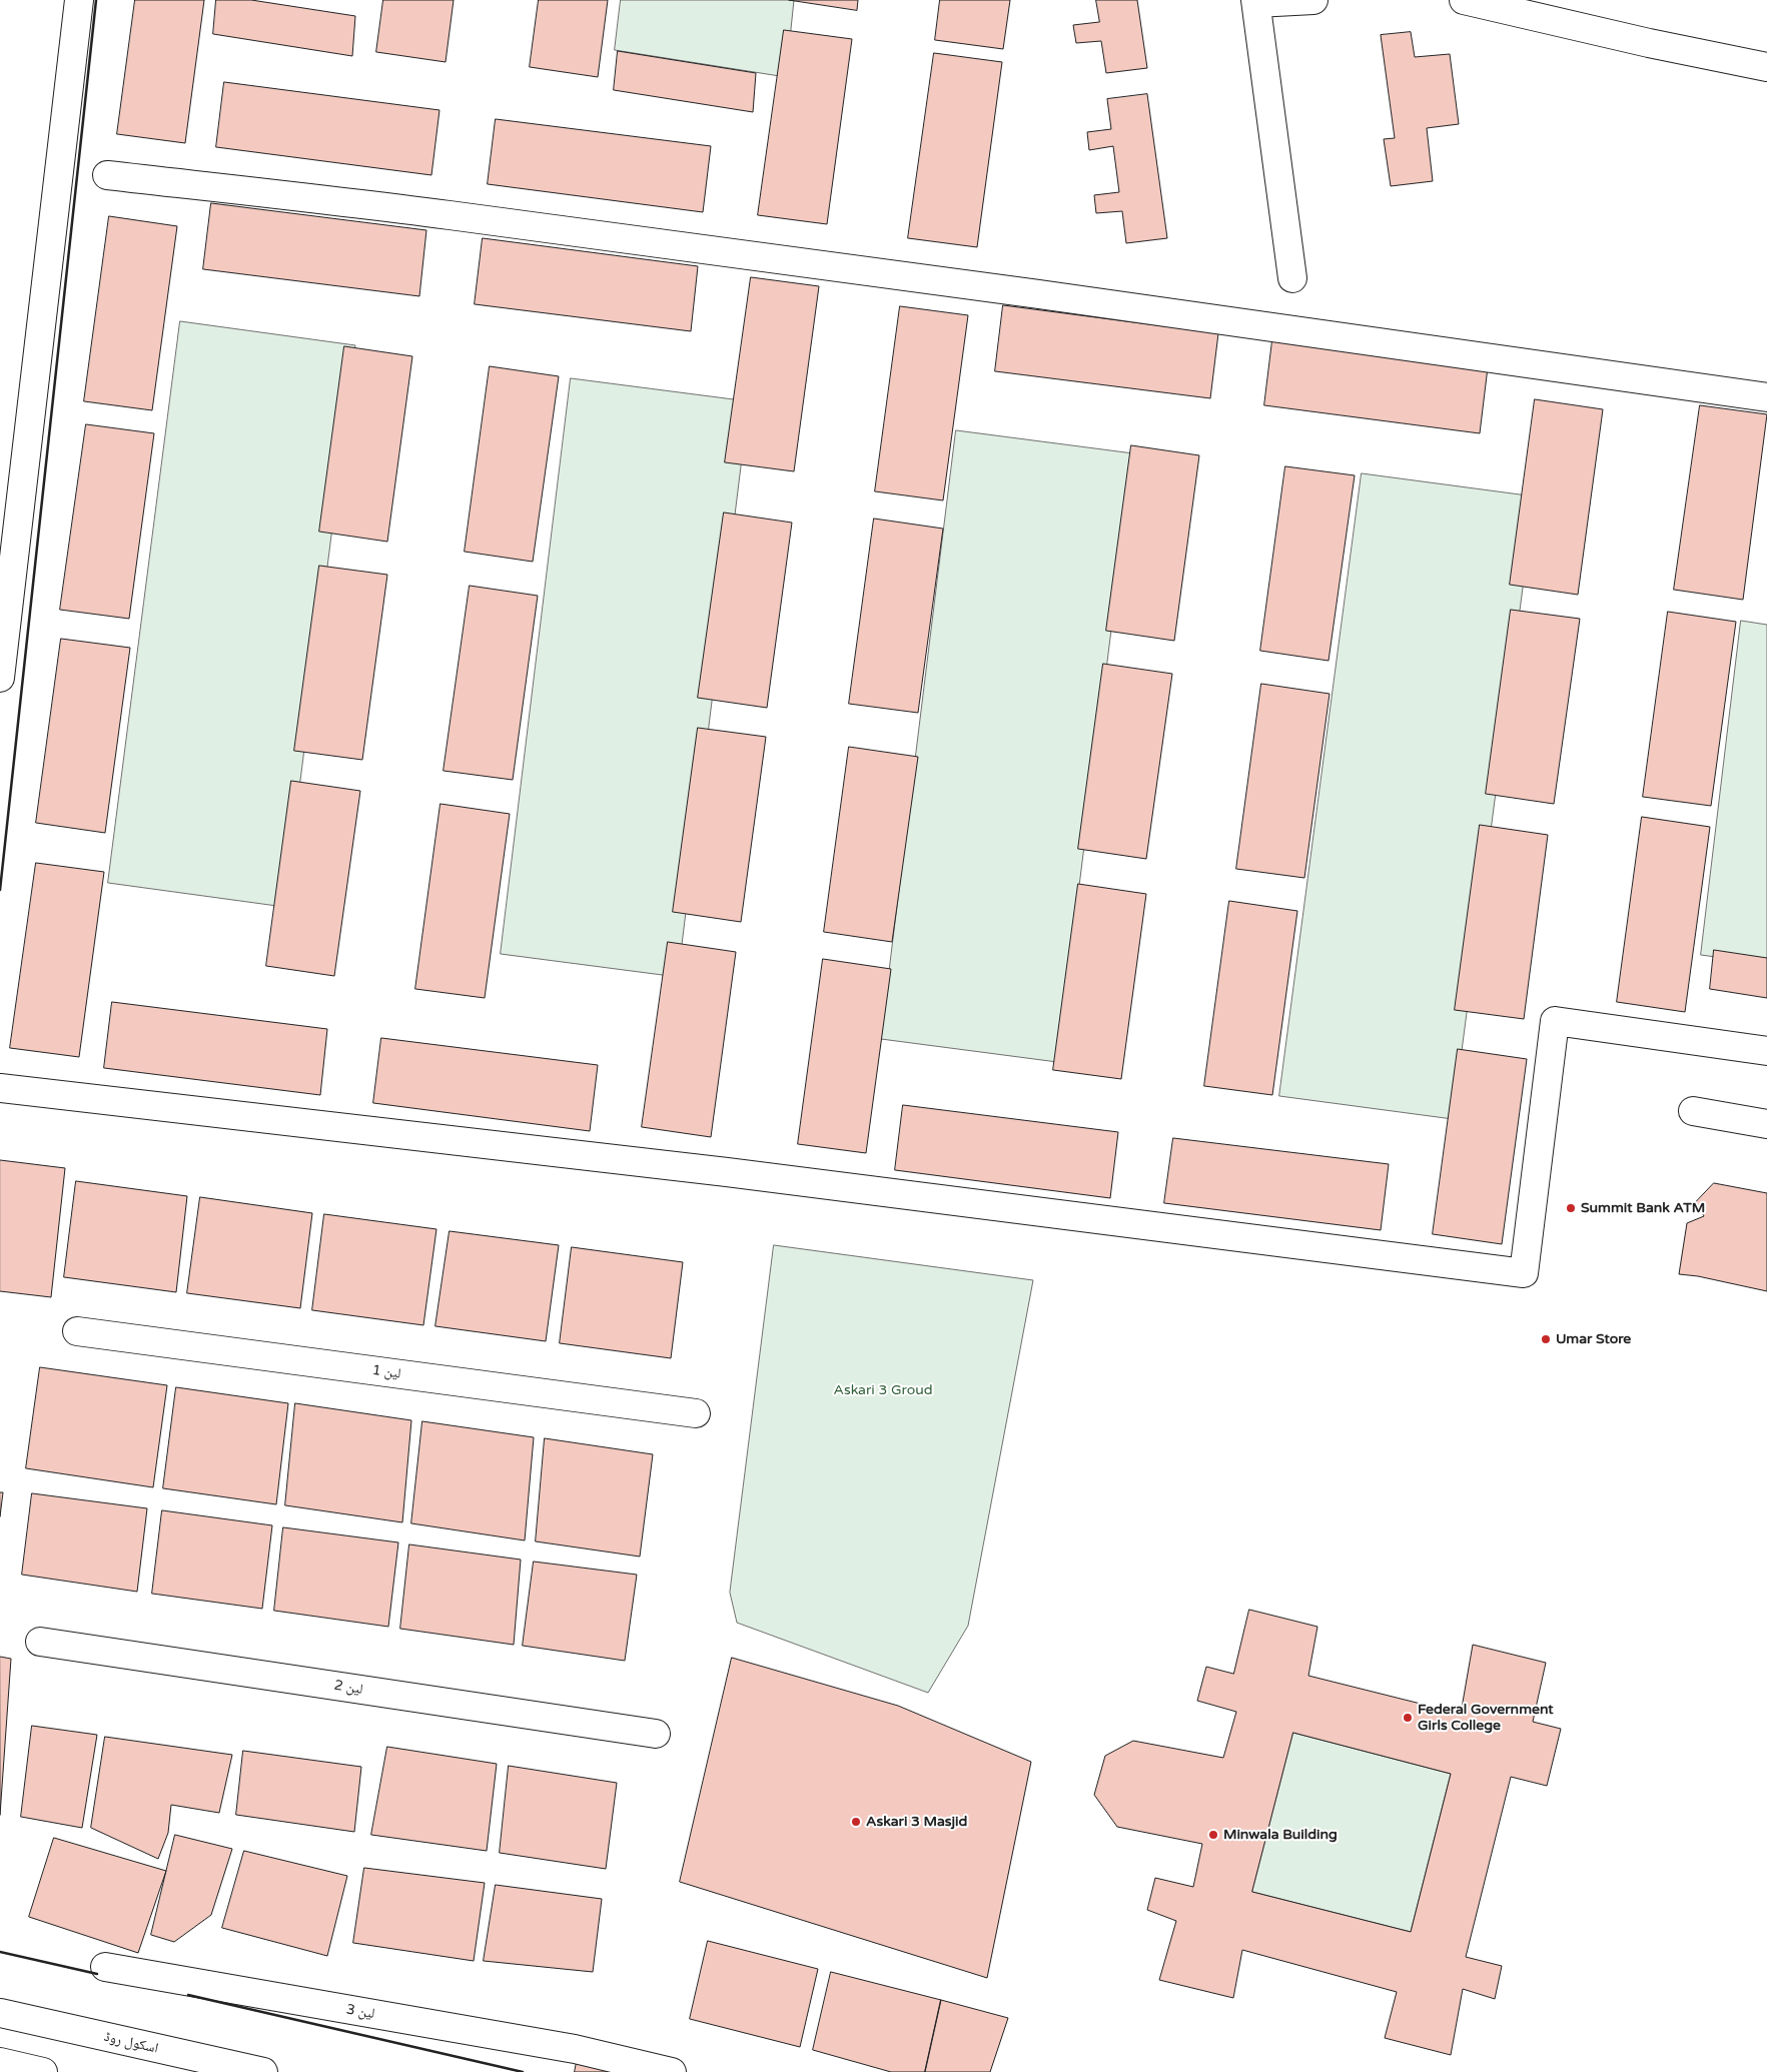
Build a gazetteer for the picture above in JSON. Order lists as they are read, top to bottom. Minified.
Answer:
{"streets":{"street":["لین 1","لین 2","لین 3","اسکول روڈ"]},"parks":["Askari 3 Groud"],"places":["Summit Bank ATM","Umar Store","Federal Government Girls College","Askari 3 Masjid","Minwala Building"]}
